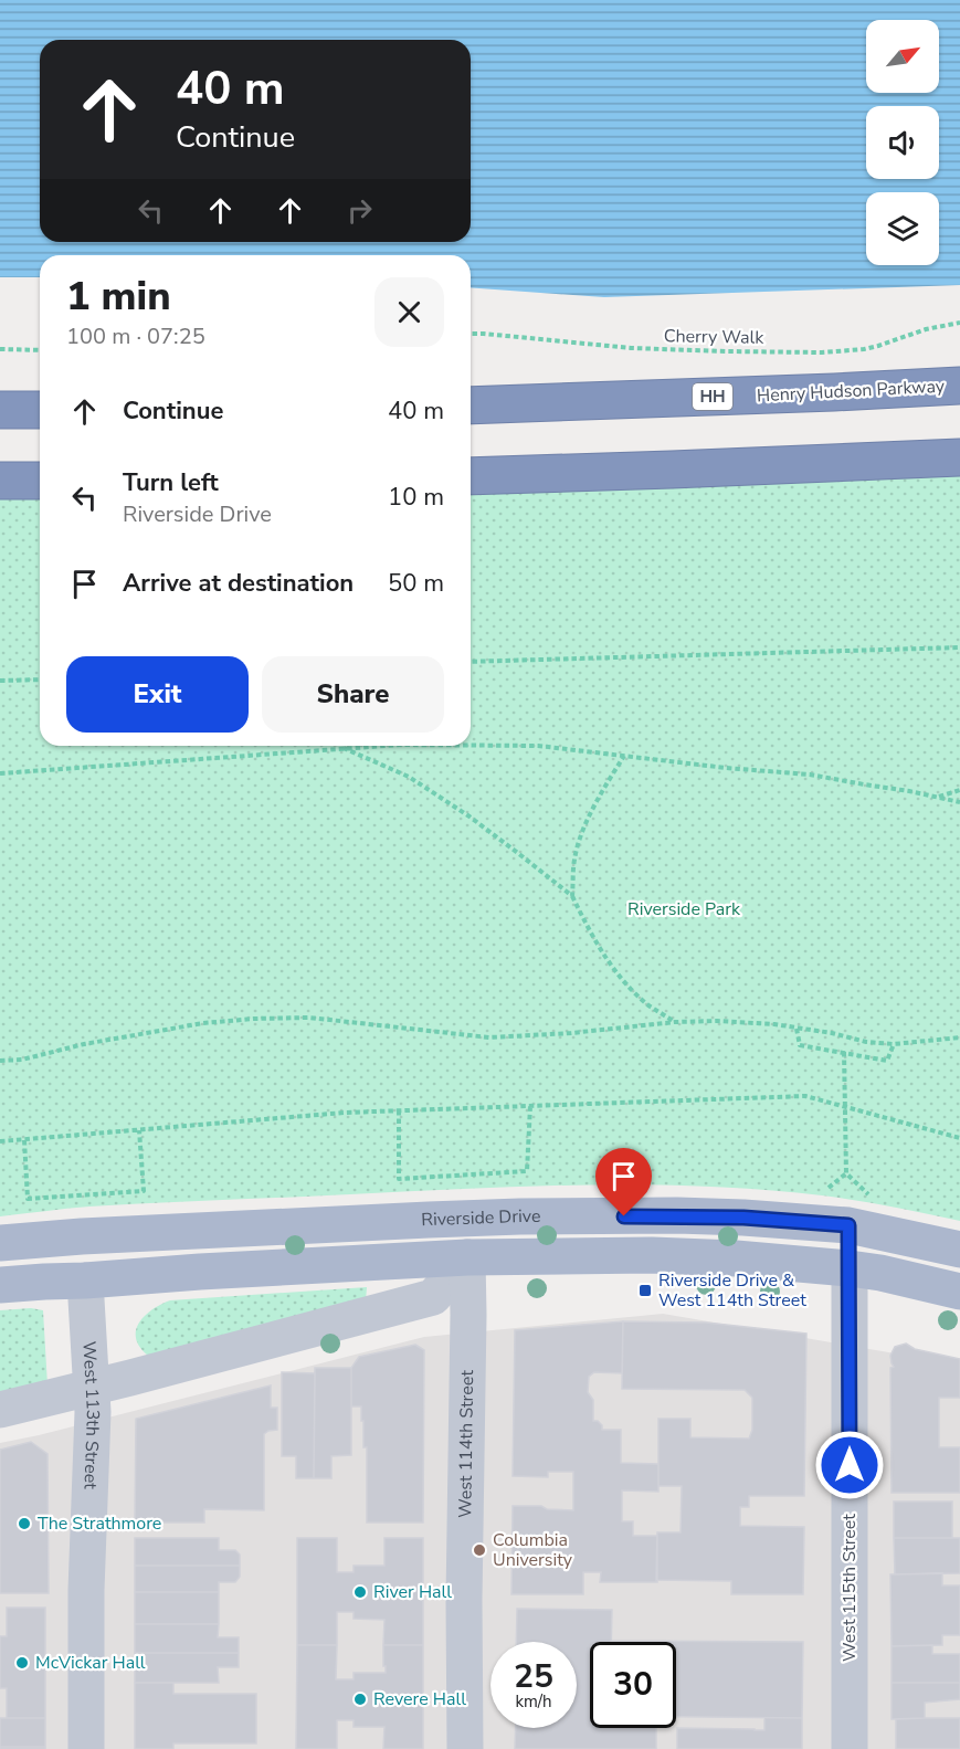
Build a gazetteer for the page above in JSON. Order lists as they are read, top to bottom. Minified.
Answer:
{"streets":{"highway":["Henry Hudson Parkway","HH"],"main road":["Riverside Drive"],"street":["West 113th Street","West 114th Street","West 115th Street"],"path":["Cherry Walk"]},"parks":["Riverside Park"],"places":{"transit":["Riverside Drive & West 114th Street"],"other":["The Strathmore","Columbia University","River Hall","McVickar Hall","Revere Hall"]},"north":"top right","page":{"turn":["40 m","Continue"],"heading":["1 min","100 m · 07:25"],"list":[{"name":"Continue","value":"40 m"},{"name":"Turn left","note":"Riverside Drive","value":"10 m"},{"name":"Arrive at destination","value":"50 m"}],"buttons":["Exit","Share"],"speed":"25 km/h","limit":"30"}}
